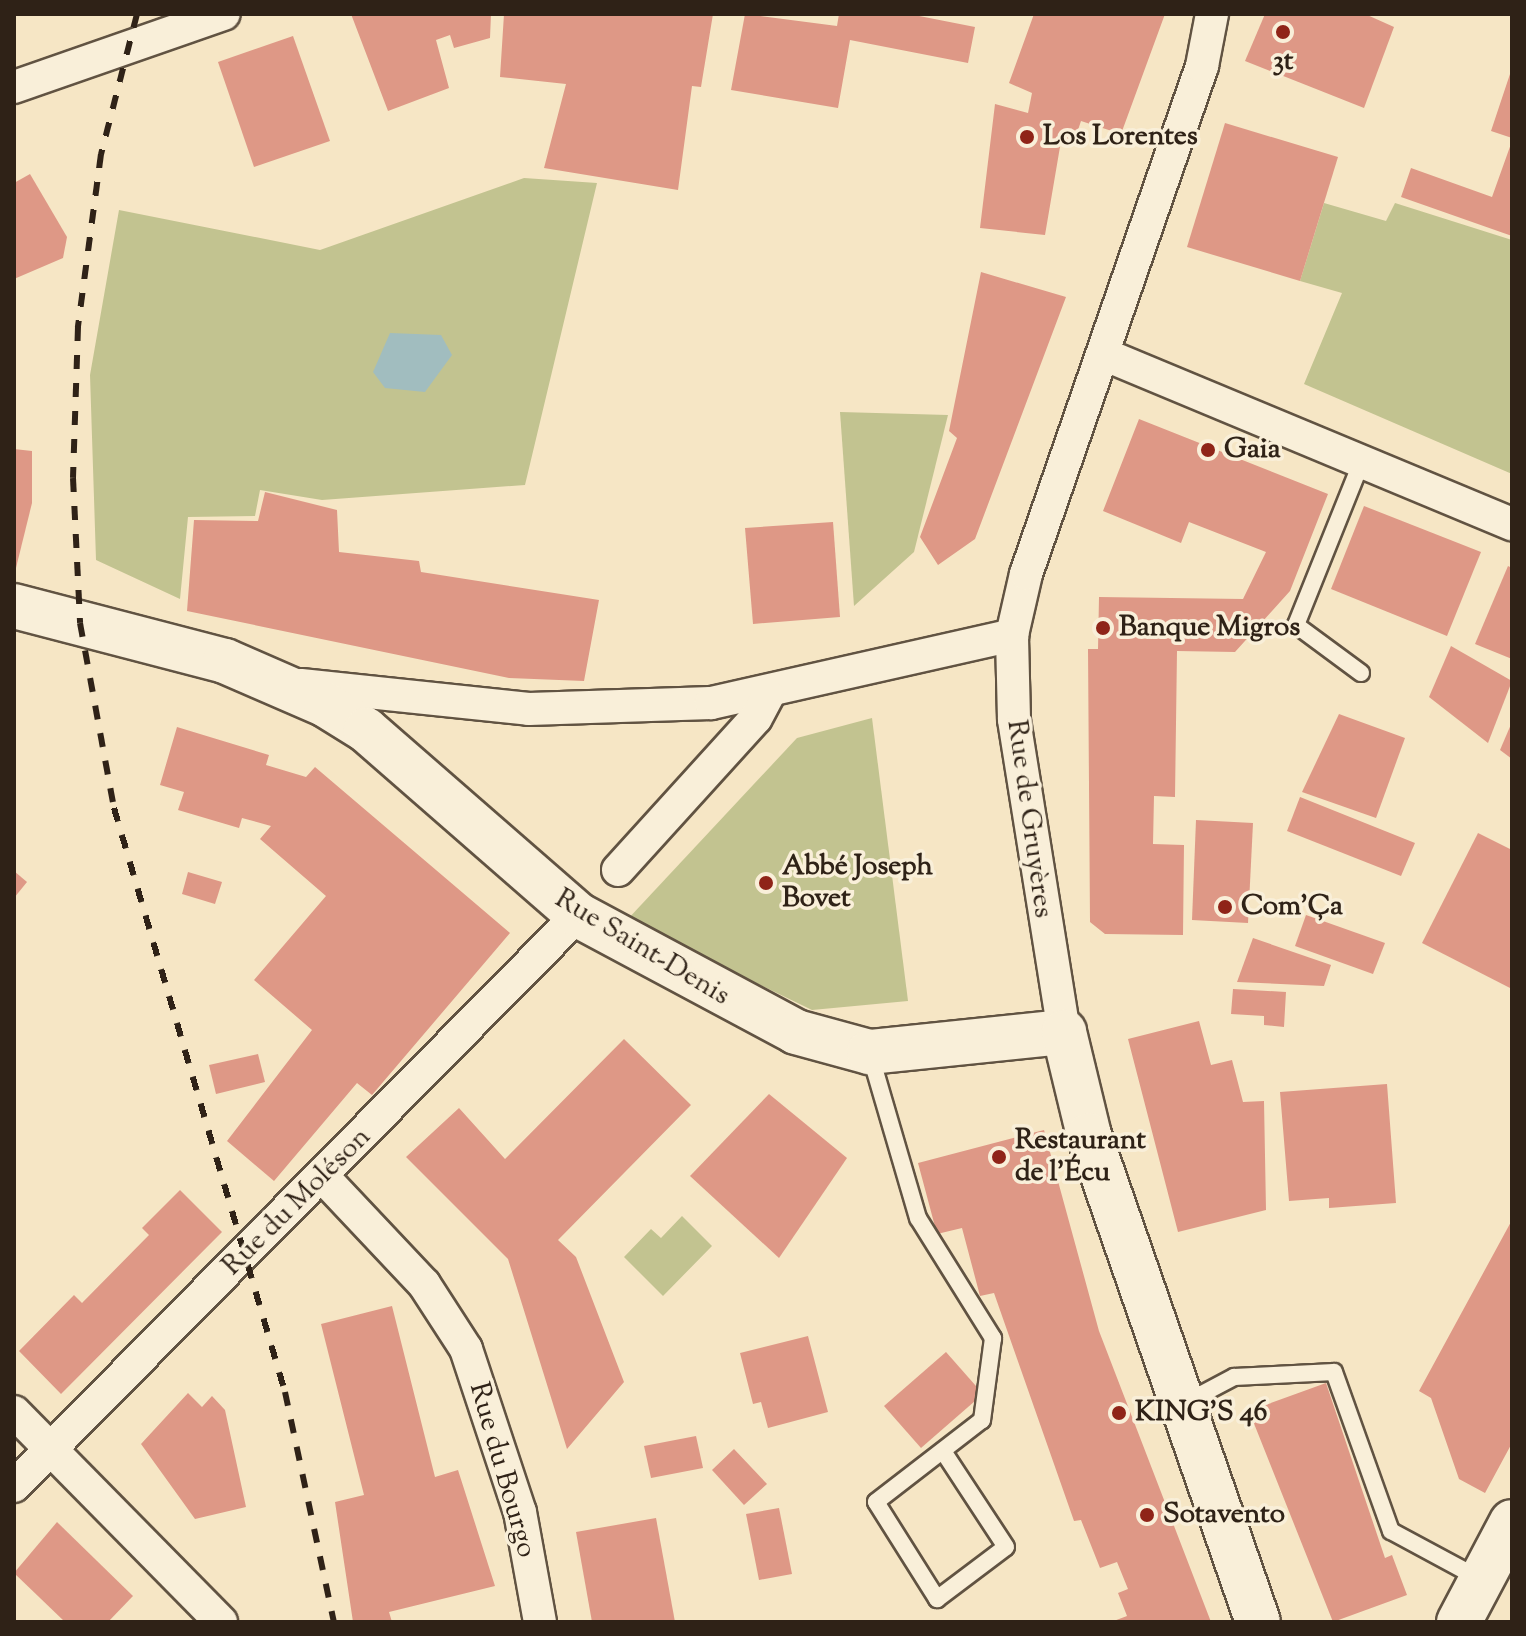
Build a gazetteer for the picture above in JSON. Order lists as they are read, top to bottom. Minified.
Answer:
{"streets":{"main road":["Rue de Gruyères","Rue Saint-Denis"],"street":["Rue du Moléson","Rue du Bourgo"]},"crossings":[["Rue de Gruyères","Rue Saint-Denis"],["Rue Saint-Denis","Rue du Moléson"],["Rue du Moléson","Rue du Bourgo"]],"places":["3t","Los Lorentes","Gaia","Banque Migros","Abbé Joseph Bovet","Com'Ça","Restaurant de l'Écu","KING'S 46","Sotavento"]}
